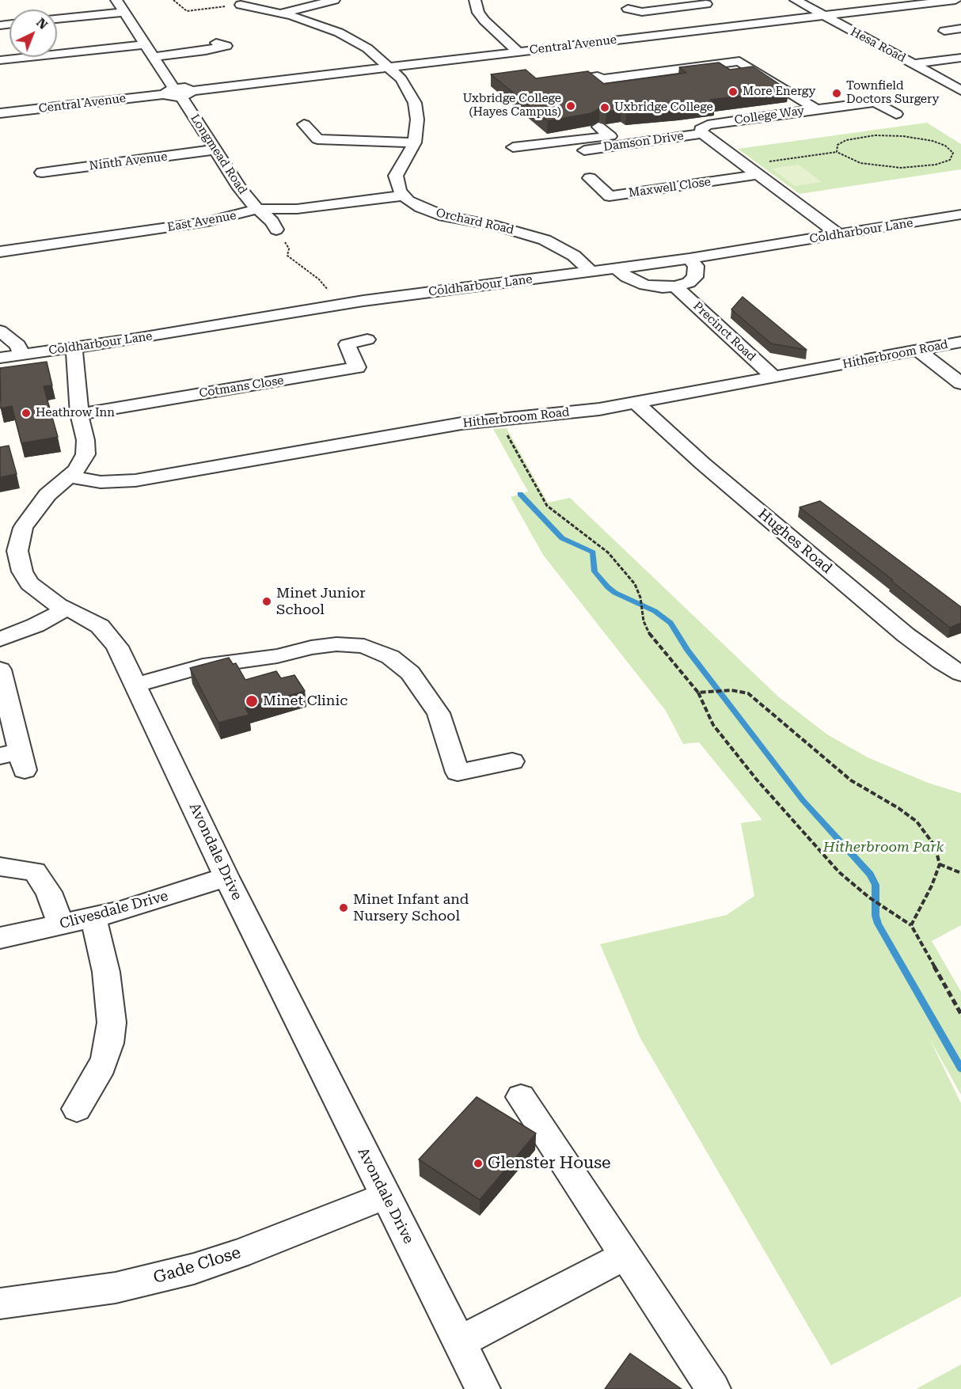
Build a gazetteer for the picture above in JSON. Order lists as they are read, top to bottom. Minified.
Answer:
{"streets":{"street":["Central Avenue","Hesa Road","College Way","Damson Drive","Longmead Road","Ninth Avenue","Maxwell Close","East Avenue","Orchard Road","Coldharbour Lane","Precinct Road","Hitherbroom Road","Cotmans Close","Hughes Road","Avondale Drive","Clivesdale Drive","Gade Close"]},"crossings":[["Central Avenue","Hesa Road"],["Central Avenue","Longmead Road"],["College Way","Damson Drive"],["Longmead Road","Ninth Avenue"],["Longmead Road","East Avenue"],["East Avenue","Orchard Road"],["Orchard Road","Coldharbour Lane"],["Coldharbour Lane","Precinct Road"],["Coldharbour Lane","Avondale Drive"],["Precinct Road","Hitherbroom Road"],["Hitherbroom Road","Hughes Road"],["Hitherbroom Road","Avondale Drive"],["Cotmans Close","Avondale Drive"],["Avondale Drive","Clivesdale Drive"],["Avondale Drive","Gade Close"]],"parks":["Hitherbroom Park"],"places":["More Energy","Townfield Doctors Surgery","Uxbridge College (Hayes Campus)","Uxbridge College","Heathrow Inn","Minet Junior School","Minet Clinic","Minet Infant and Nursery School","Glenster House"],"north":"top right"}
